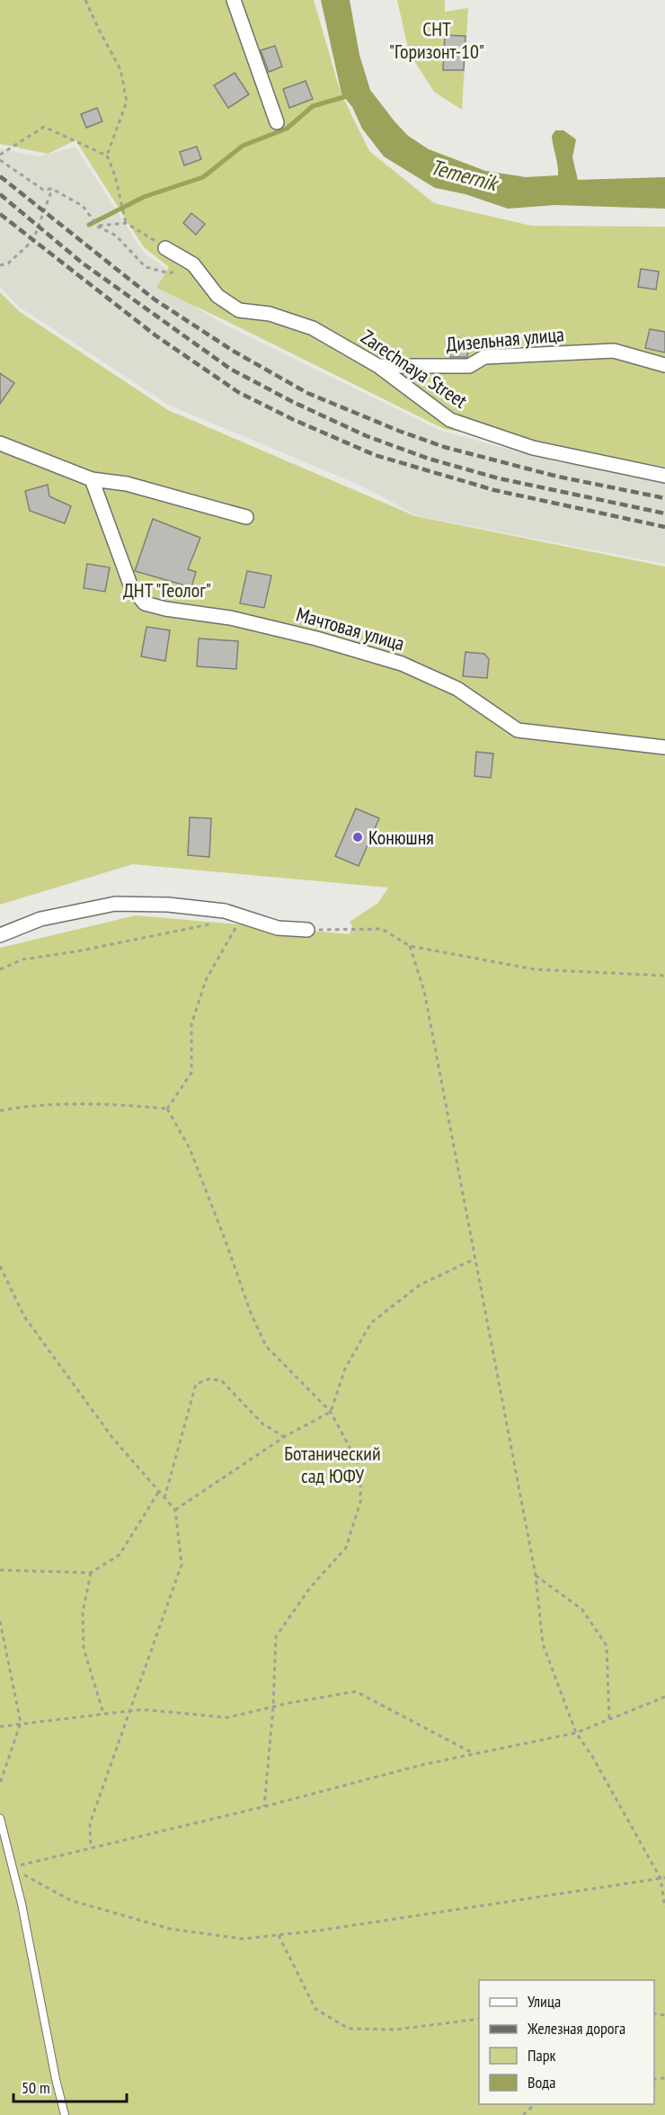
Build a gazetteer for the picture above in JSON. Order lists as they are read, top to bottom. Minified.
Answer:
{"streets":{"street":["Дизельная улица","Zarechnaya Street","Мачтовая улица"]},"crossings":[["Дизельная улица","Zarechnaya Street"]],"water":["Temernik"],"parks":["СНТ \"Горизонт-10\"","ДНТ \"Геолог\"","Ботанический сад ЮФУ"],"places":["Конюшня"],"legend":["Улица","Железная дорога","Парк","Вода"],"scale_bar":"50 m"}
